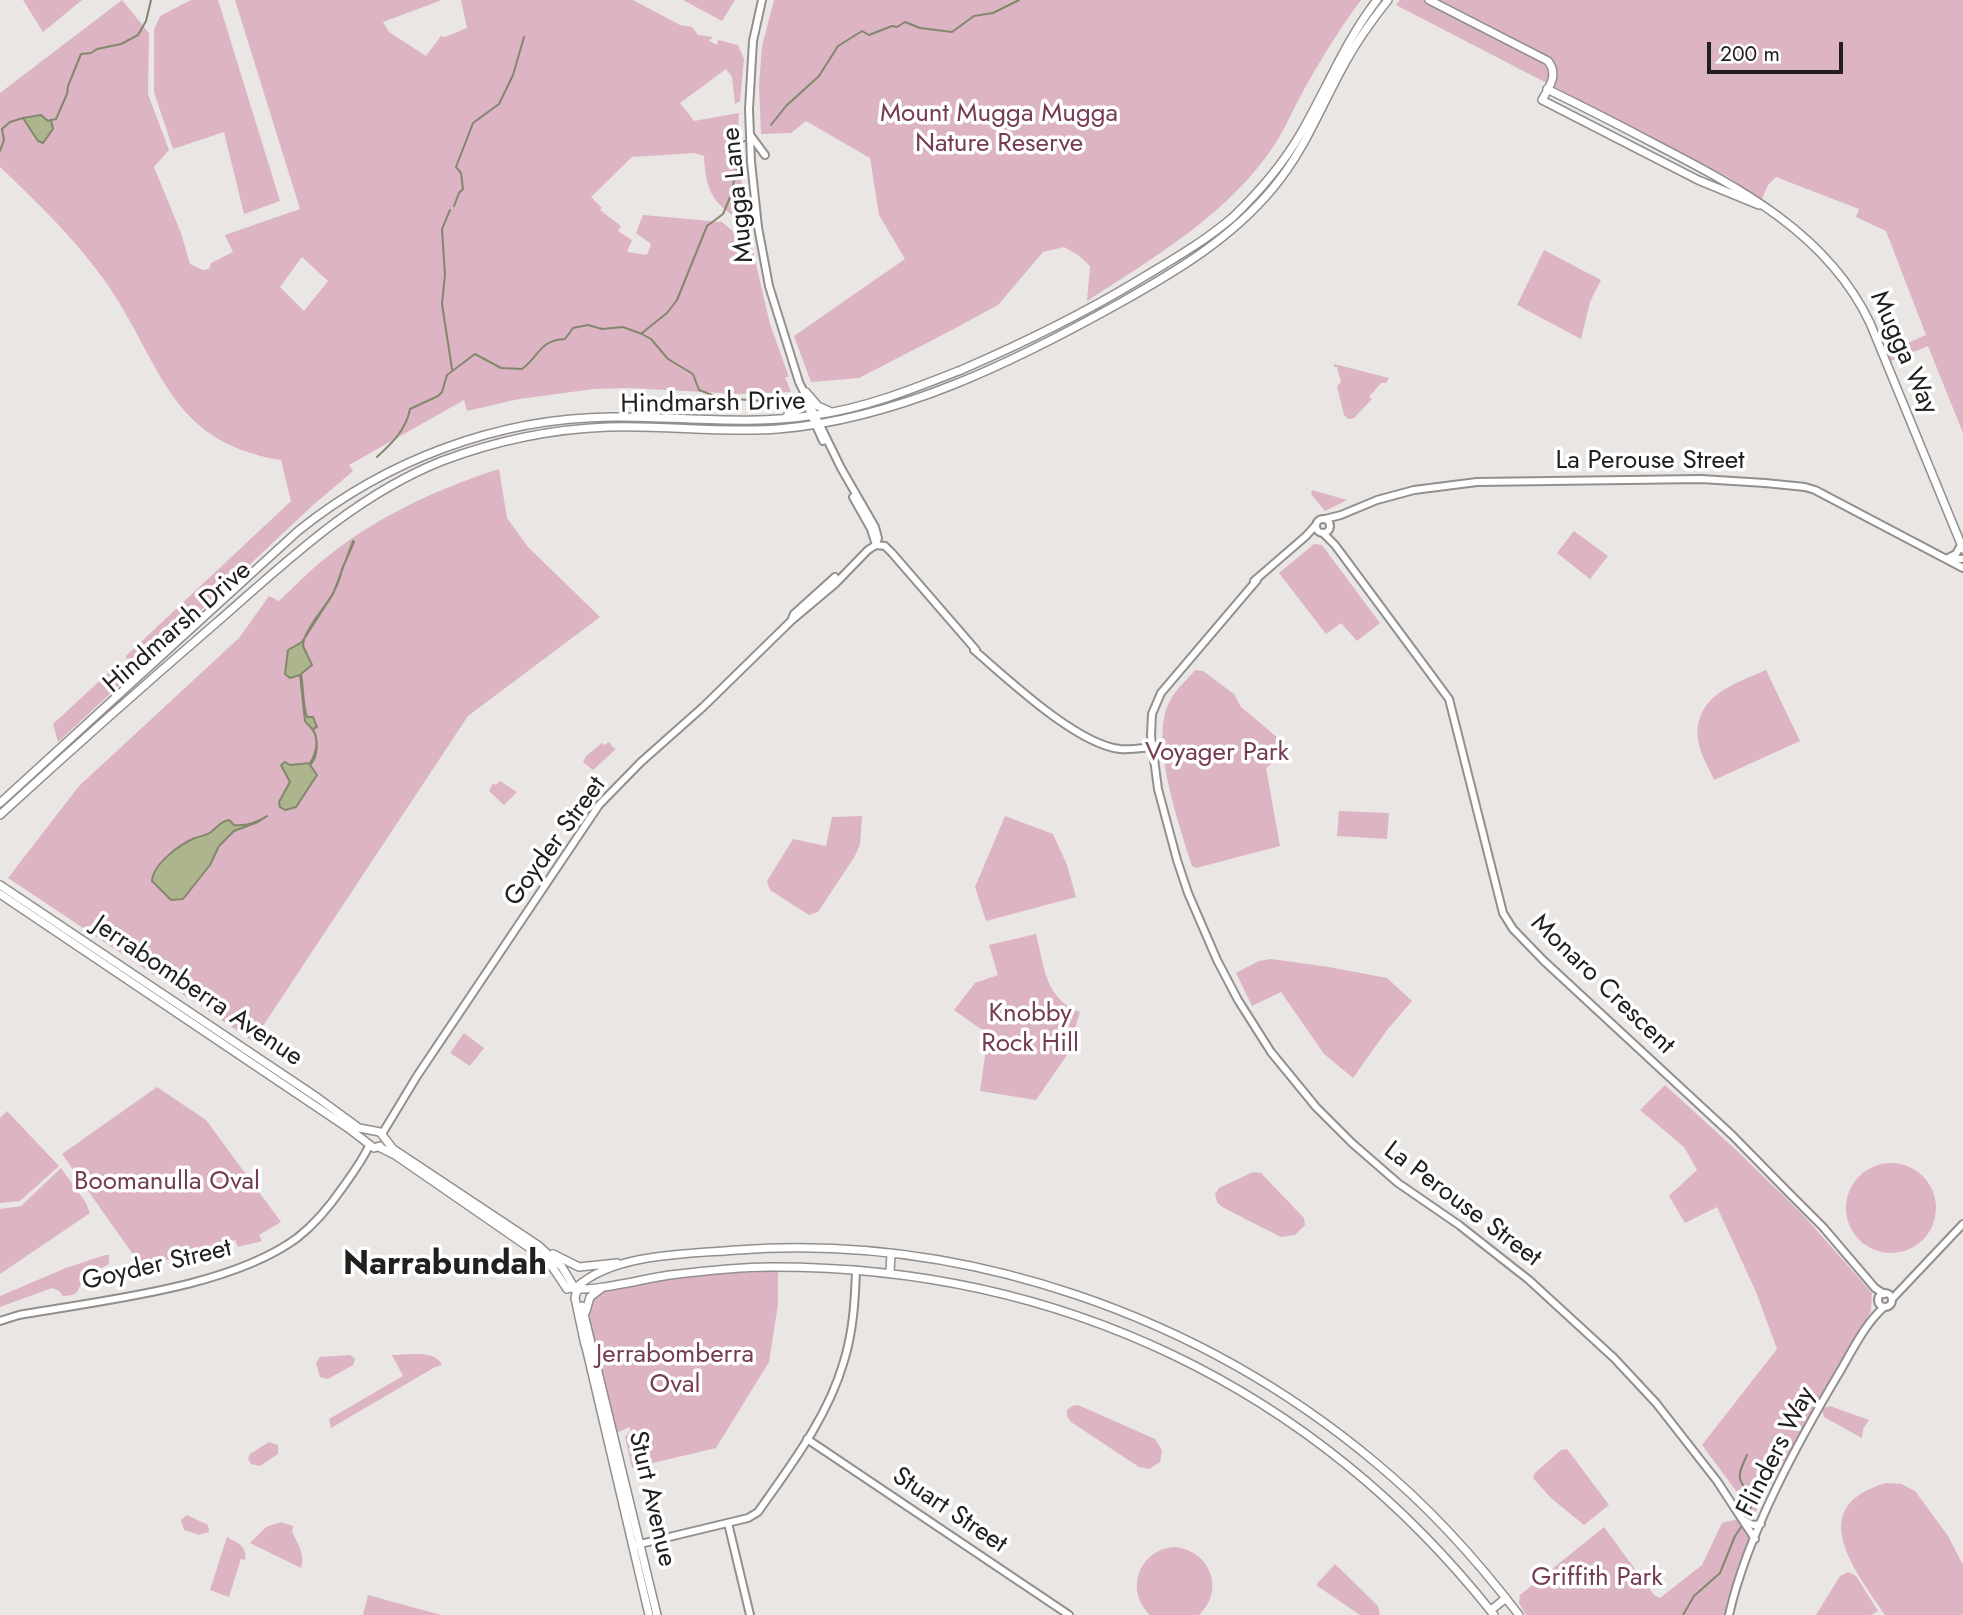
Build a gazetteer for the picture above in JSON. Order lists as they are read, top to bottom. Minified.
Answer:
{"streets":{"main road":["Mugga Way","Hindmarsh Drive","Jerrabomberra Avenue","Sturt Avenue"],"street":["Mugga Lane","La Perouse Street","Goyder Street","Monaro Crescent","Flinders Way","Stuart Street"]},"crossings":[["Mugga Lane","Hindmarsh Drive"],["Mugga Lane","Goyder Street"],["La Perouse Street","Monaro Crescent"],["La Perouse Street","Flinders Way"],["Goyder Street","Jerrabomberra Avenue"],["Monaro Crescent","Flinders Way"],["Jerrabomberra Avenue","Sturt Avenue"]],"districts":["Narrabundah"],"parks":["Mount Mugga Mugga Nature Reserve","Voyager Park","Knobby Rock Hill","Boomanulla Oval","Jerrabomberra Oval","Griffith Park"],"scale_bar":"200 m"}
